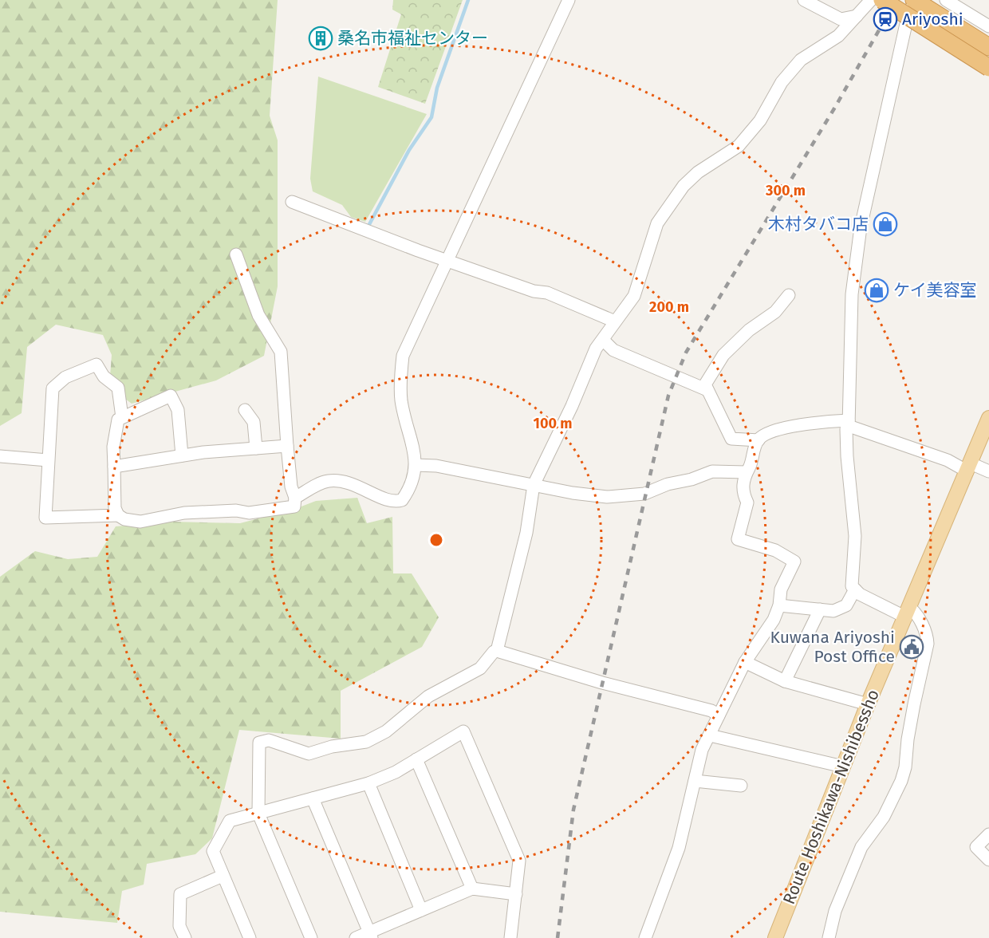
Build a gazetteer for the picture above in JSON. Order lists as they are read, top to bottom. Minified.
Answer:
{"streets":{"main road":["Route Hoshikawa-Nishibessho"]},"places":{"station":["Ariyoshi"],"building":["桑名市福祉センター"],"shop":["木村タバコ店","ケイ美容室"],"public building":["Kuwana Ariyoshi Post Office"]},"rings":["300 m","200 m","100 m"]}
